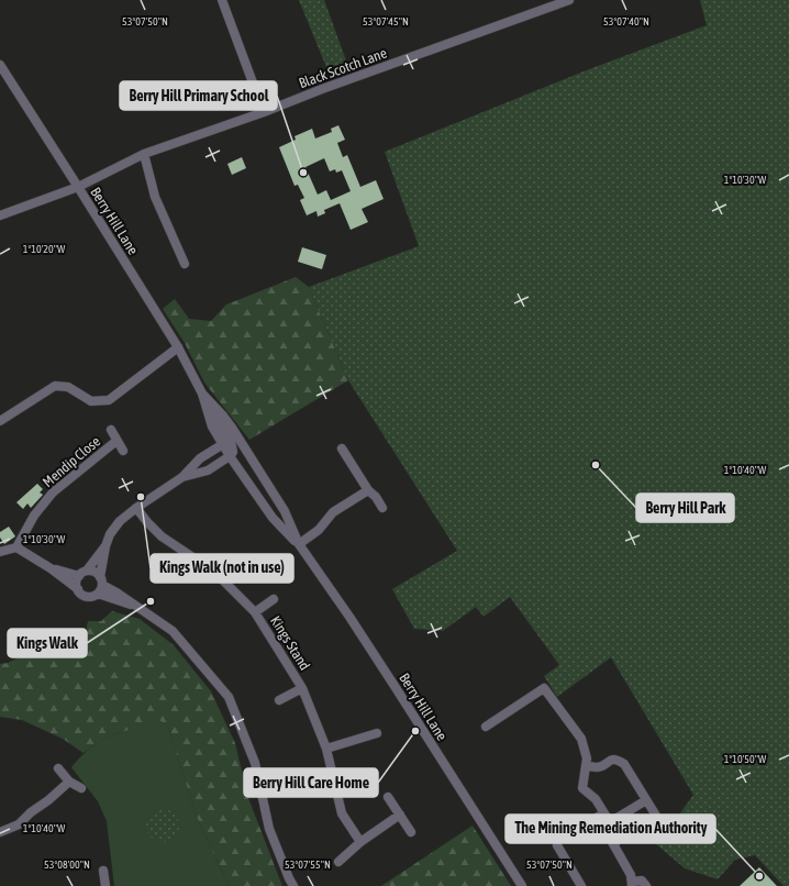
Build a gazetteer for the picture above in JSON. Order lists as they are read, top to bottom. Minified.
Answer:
{"streets":{"street":["Black Scotch Lane","Berry Hill Lane","Mendip Close","Kings Stand"]},"crossings":[["Black Scotch Lane","Berry Hill Lane"]],"places":["Berry Hill Primary School","Berry Hill Park","Kings Walk (not in use)","Kings Walk","Berry Hill Care Home","The Mining Remediation Authority"],"coordinates":["53°07'50\"N","53°07'45\"N","53°07'40\"N","1°10'30\"W","1°10'20\"W","1°10'40\"W","1°10'50\"W","53°08'00\"N","53°07'55\"N"]}
